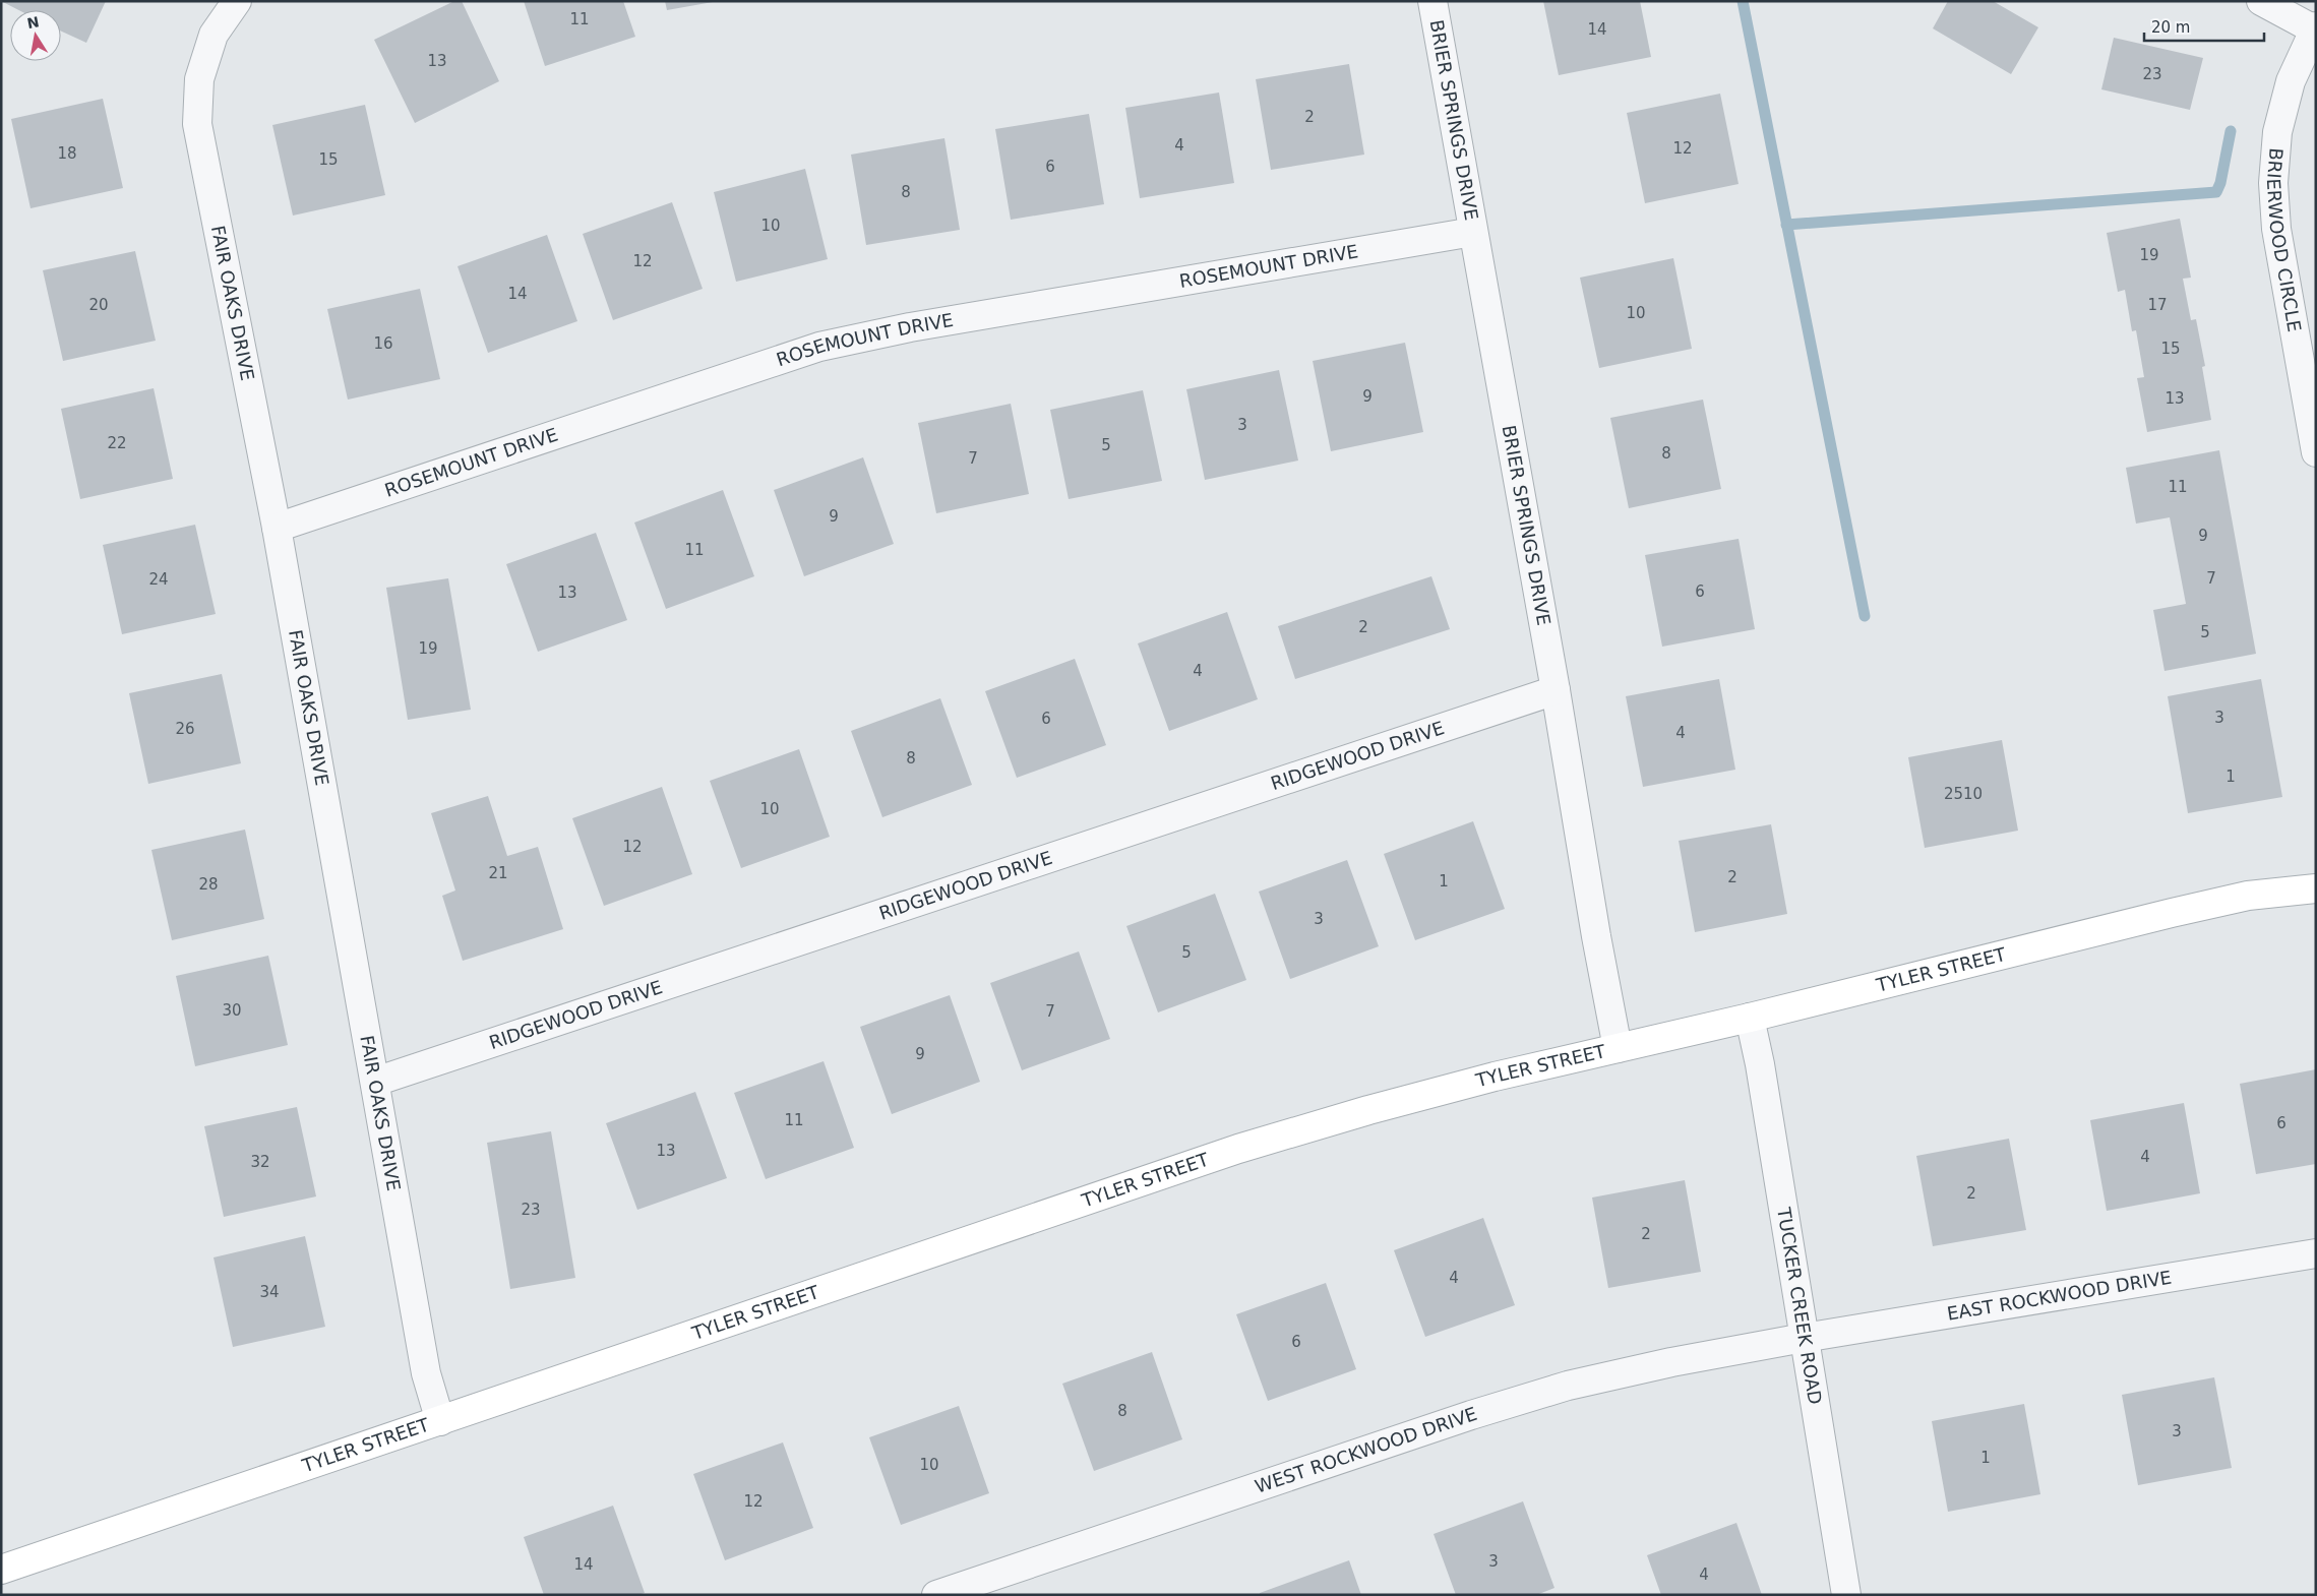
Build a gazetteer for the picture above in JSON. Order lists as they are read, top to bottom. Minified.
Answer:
{"streets":{"street":["BRIER SPRINGS DRIVE","BRIERWOOD CIRCLE","ROSEMOUNT DRIVE","FAIR OAKS DRIVE","RIDGEWOOD DRIVE","TYLER STREET","EAST ROCKWOOD DRIVE","TUCKER CREEK ROAD","WEST ROCKWOOD DRIVE"]},"crossings":[["BRIER SPRINGS DRIVE","ROSEMOUNT DRIVE"],["BRIER SPRINGS DRIVE","RIDGEWOOD DRIVE"],["BRIER SPRINGS DRIVE","TYLER STREET"],["ROSEMOUNT DRIVE","FAIR OAKS DRIVE"],["FAIR OAKS DRIVE","RIDGEWOOD DRIVE"],["FAIR OAKS DRIVE","TYLER STREET"],["TYLER STREET","TUCKER CREEK ROAD"],["EAST ROCKWOOD DRIVE","TUCKER CREEK ROAD"],["EAST ROCKWOOD DRIVE","WEST ROCKWOOD DRIVE"],["TUCKER CREEK ROAD","WEST ROCKWOOD DRIVE"]],"house_numbers":["11","14","13","23","2","4","12","18","15","6","8","10","19","12","14","20","17","10","16","15","9","13","3","22","5","8","7","11","9","9","11","7","24","6","13","2","5","19","4","3","6","26","4","8","1","2510","10","12","21","2","1","28","3","5","30","7","9","11","6","13","4","32","2","23","2","4","34","6","8","3","1","10","12","3","14","4"],"scale_bar":"20 m","north":"top"}
